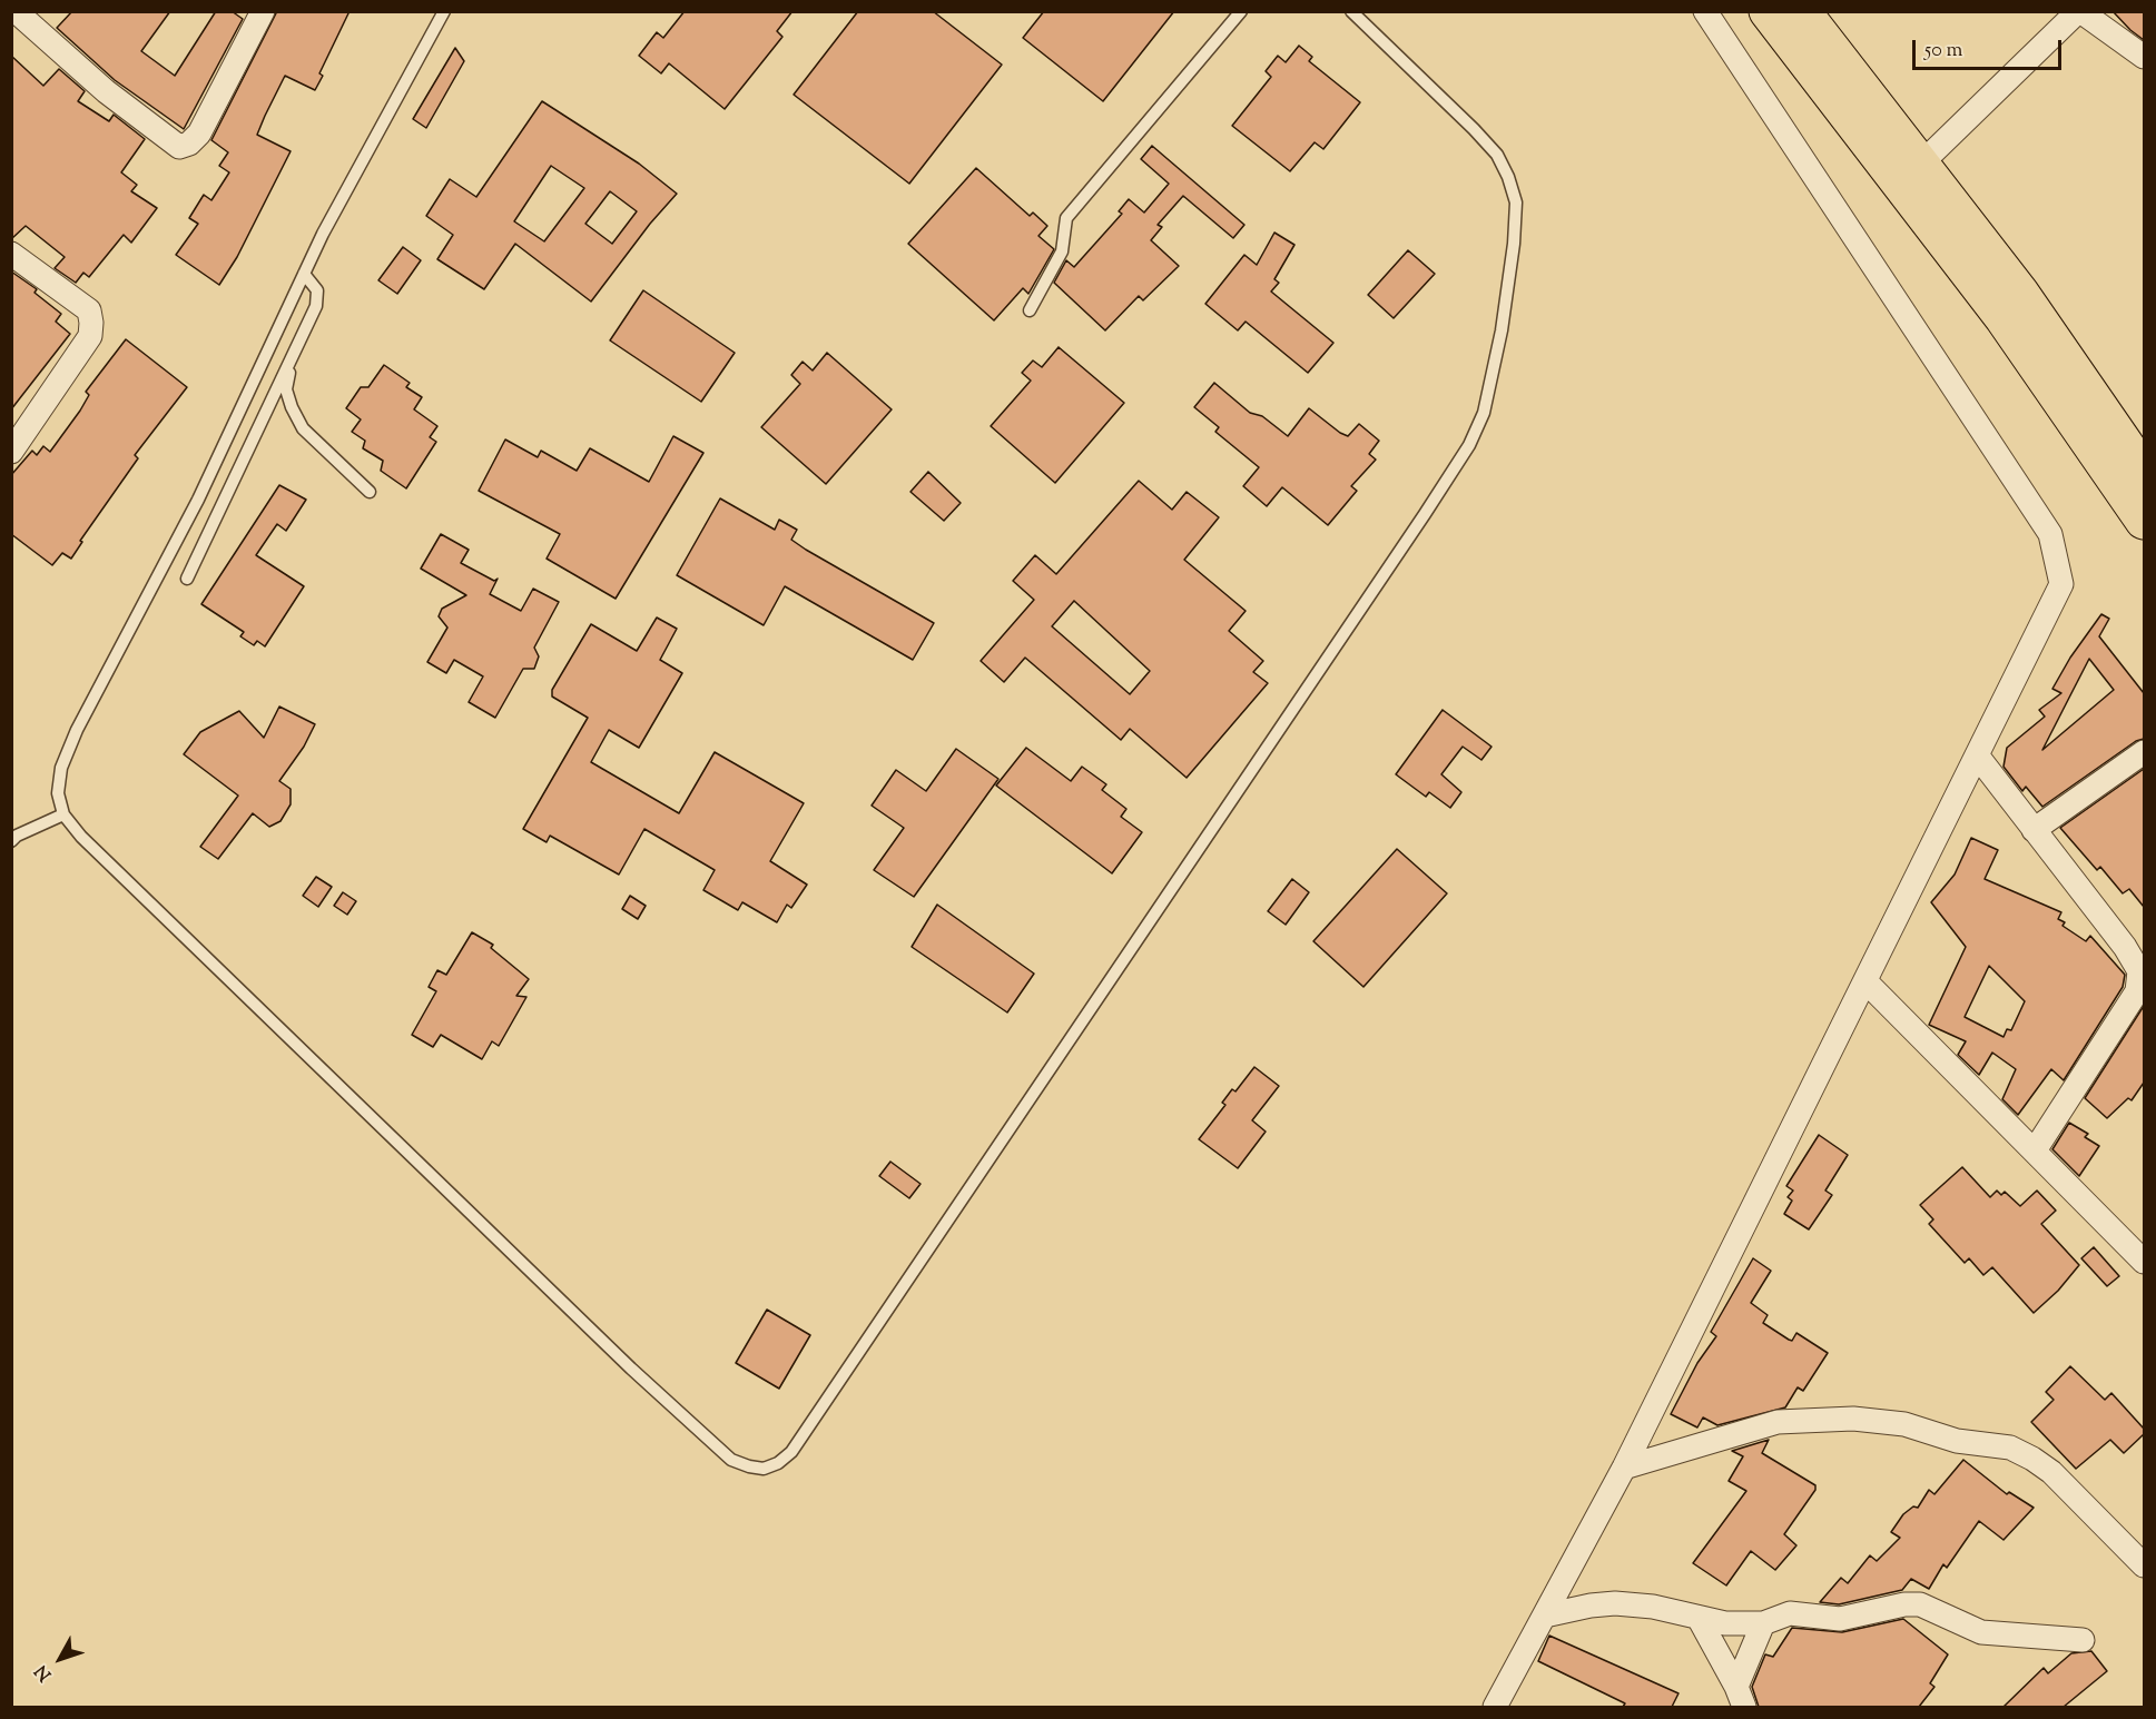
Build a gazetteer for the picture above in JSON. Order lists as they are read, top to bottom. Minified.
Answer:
{"scale_bar":"50 m","north":"bottom left"}
